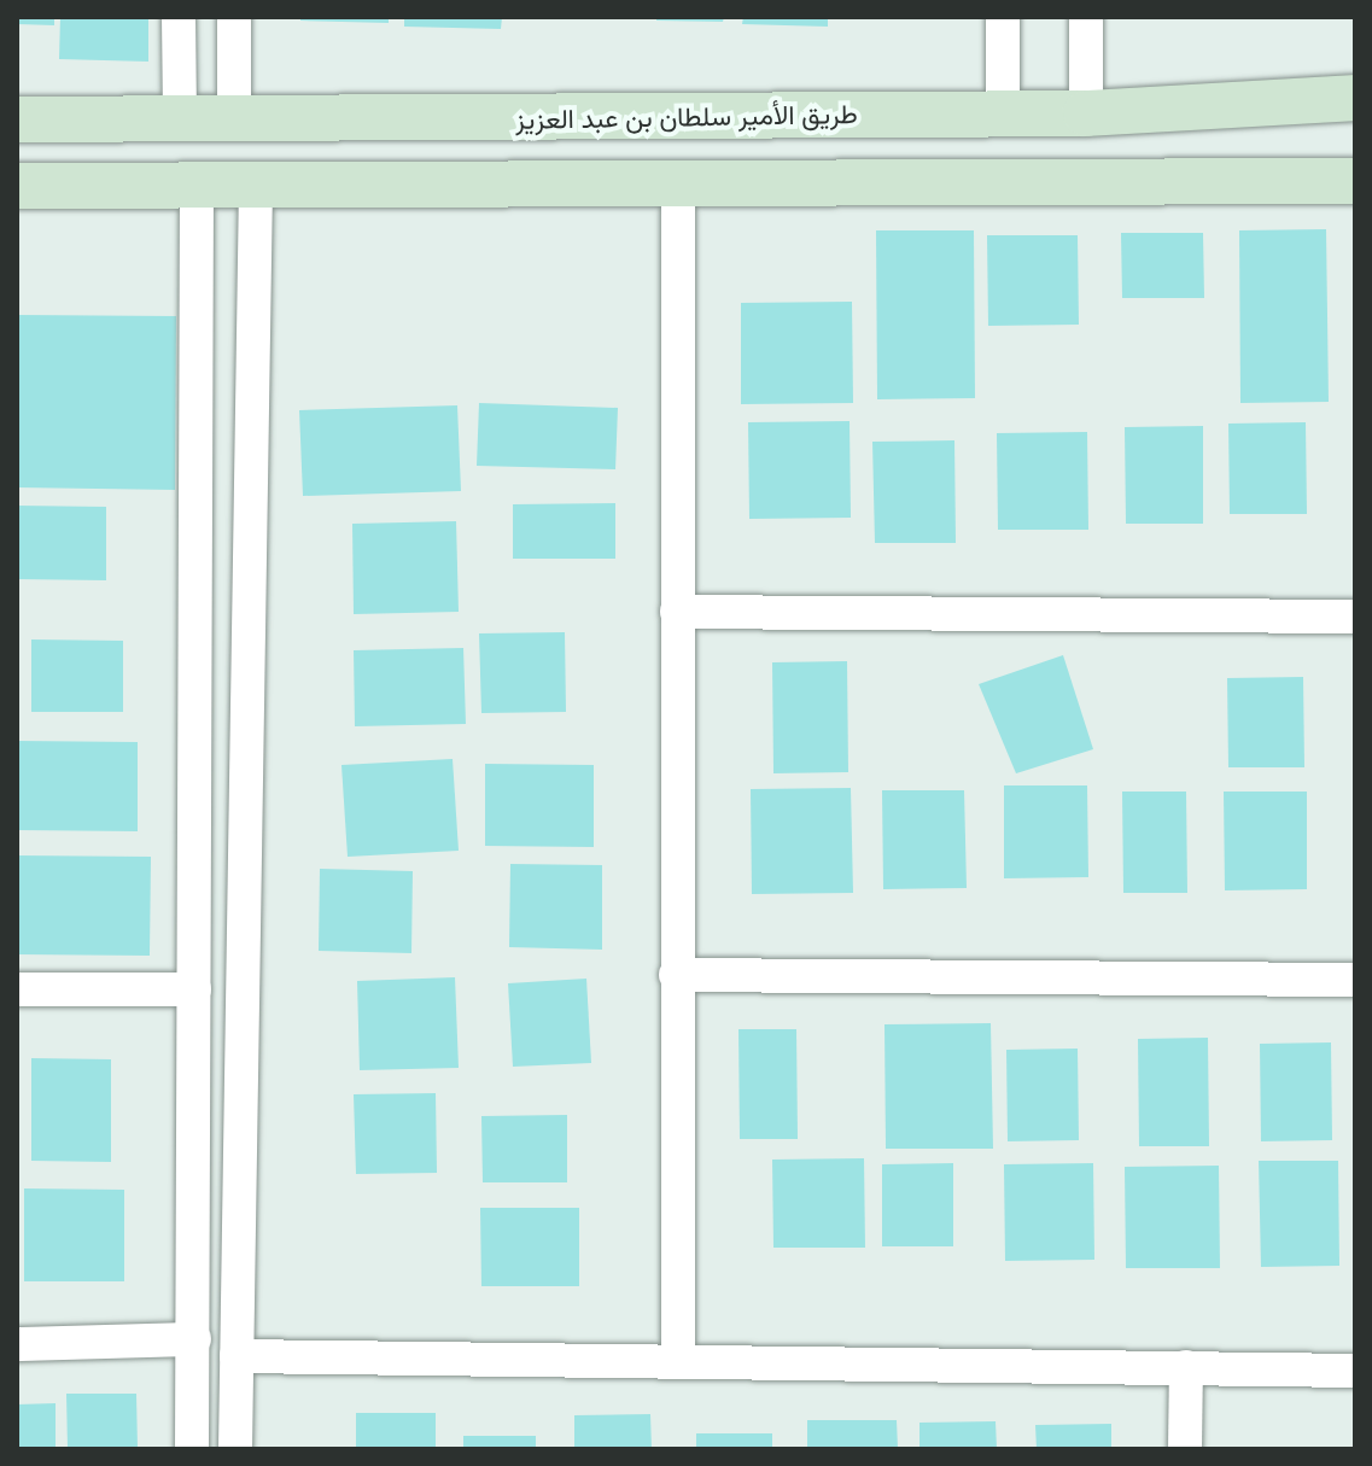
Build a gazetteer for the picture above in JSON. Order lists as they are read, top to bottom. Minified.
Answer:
{"streets":{"main road":["طريق الأمير سلطان بن عبد العزيز"]}}
